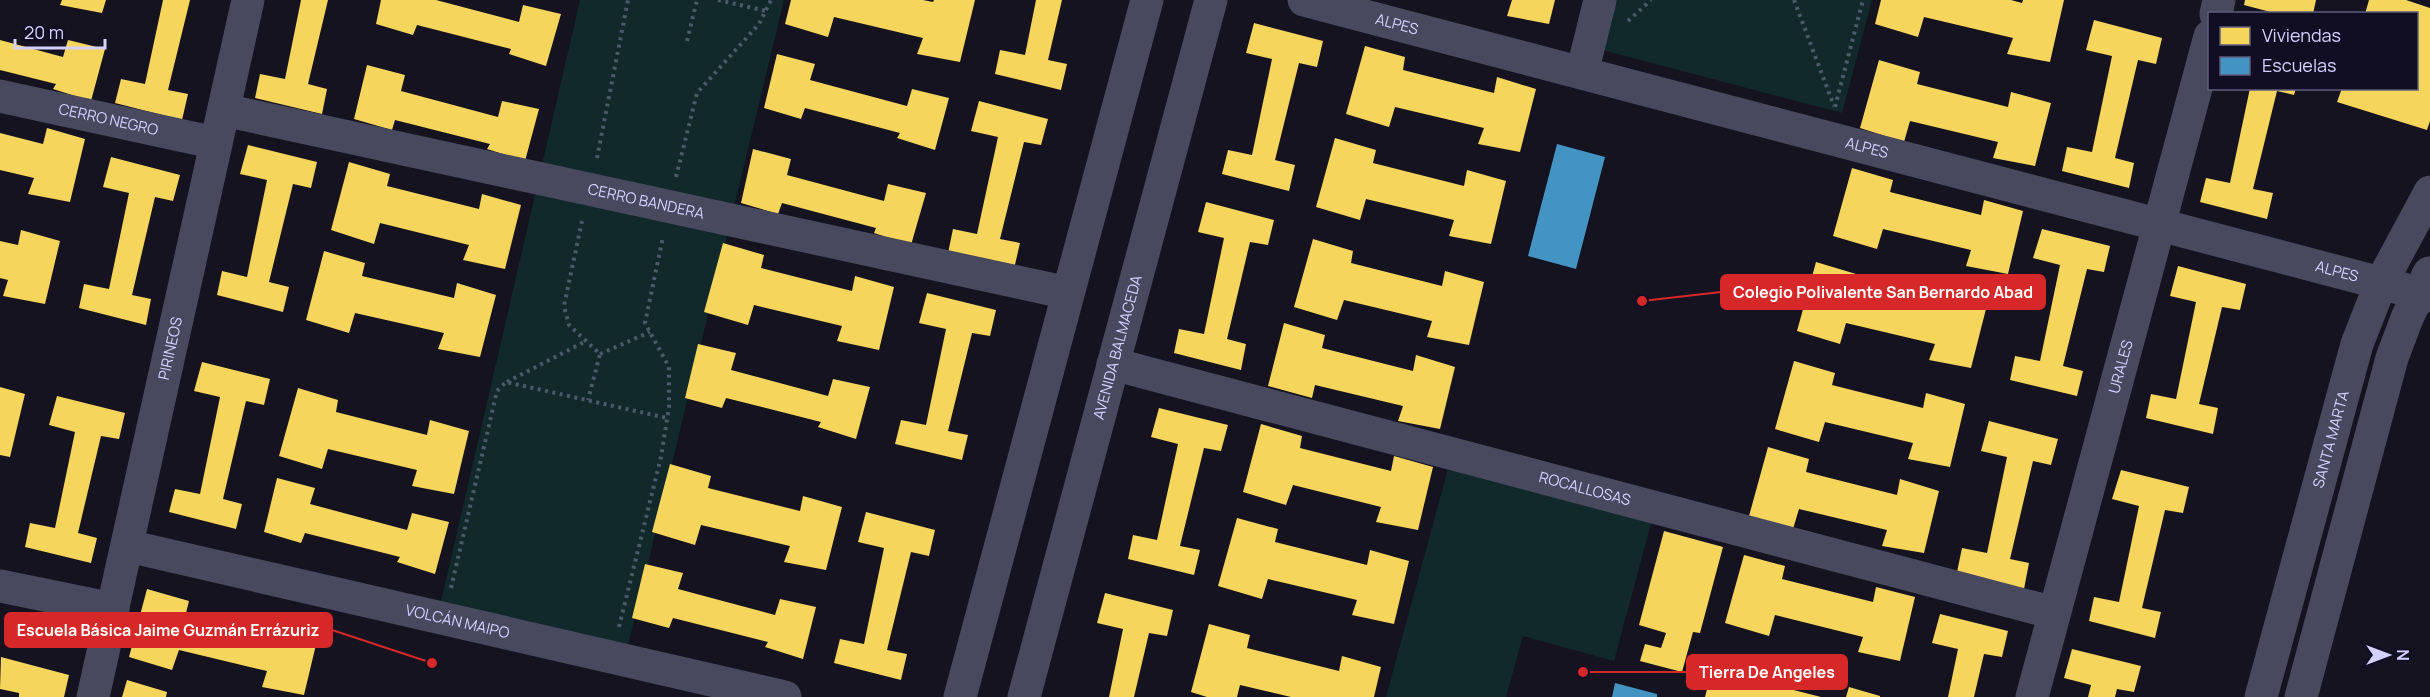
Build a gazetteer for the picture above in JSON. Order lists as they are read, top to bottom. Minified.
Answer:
{"streets":{"street":["ALPES","CERRO NEGRO","CERRO BANDERA","PIRINEOS","AVENIDA BALMACEDA","URALES","SANTA MARTA","ROCALLOSAS","VOLCÁN MAIPO"]},"crossings":[["ALPES","URALES"],["ALPES","SANTA MARTA"],["CERRO NEGRO","PIRINEOS"],["CERRO BANDERA","PIRINEOS"],["PIRINEOS","VOLCÁN MAIPO"],["AVENIDA BALMACEDA","ROCALLOSAS"],["URALES","ROCALLOSAS"]],"places":["Colegio Polivalente San Bernardo Abad","Escuela Básica Jaime Guzmán Errázuriz","Tierra De Angeles"],"legend":["Viviendas","Escuelas"],"scale_bar":"20 m","north":"right"}
